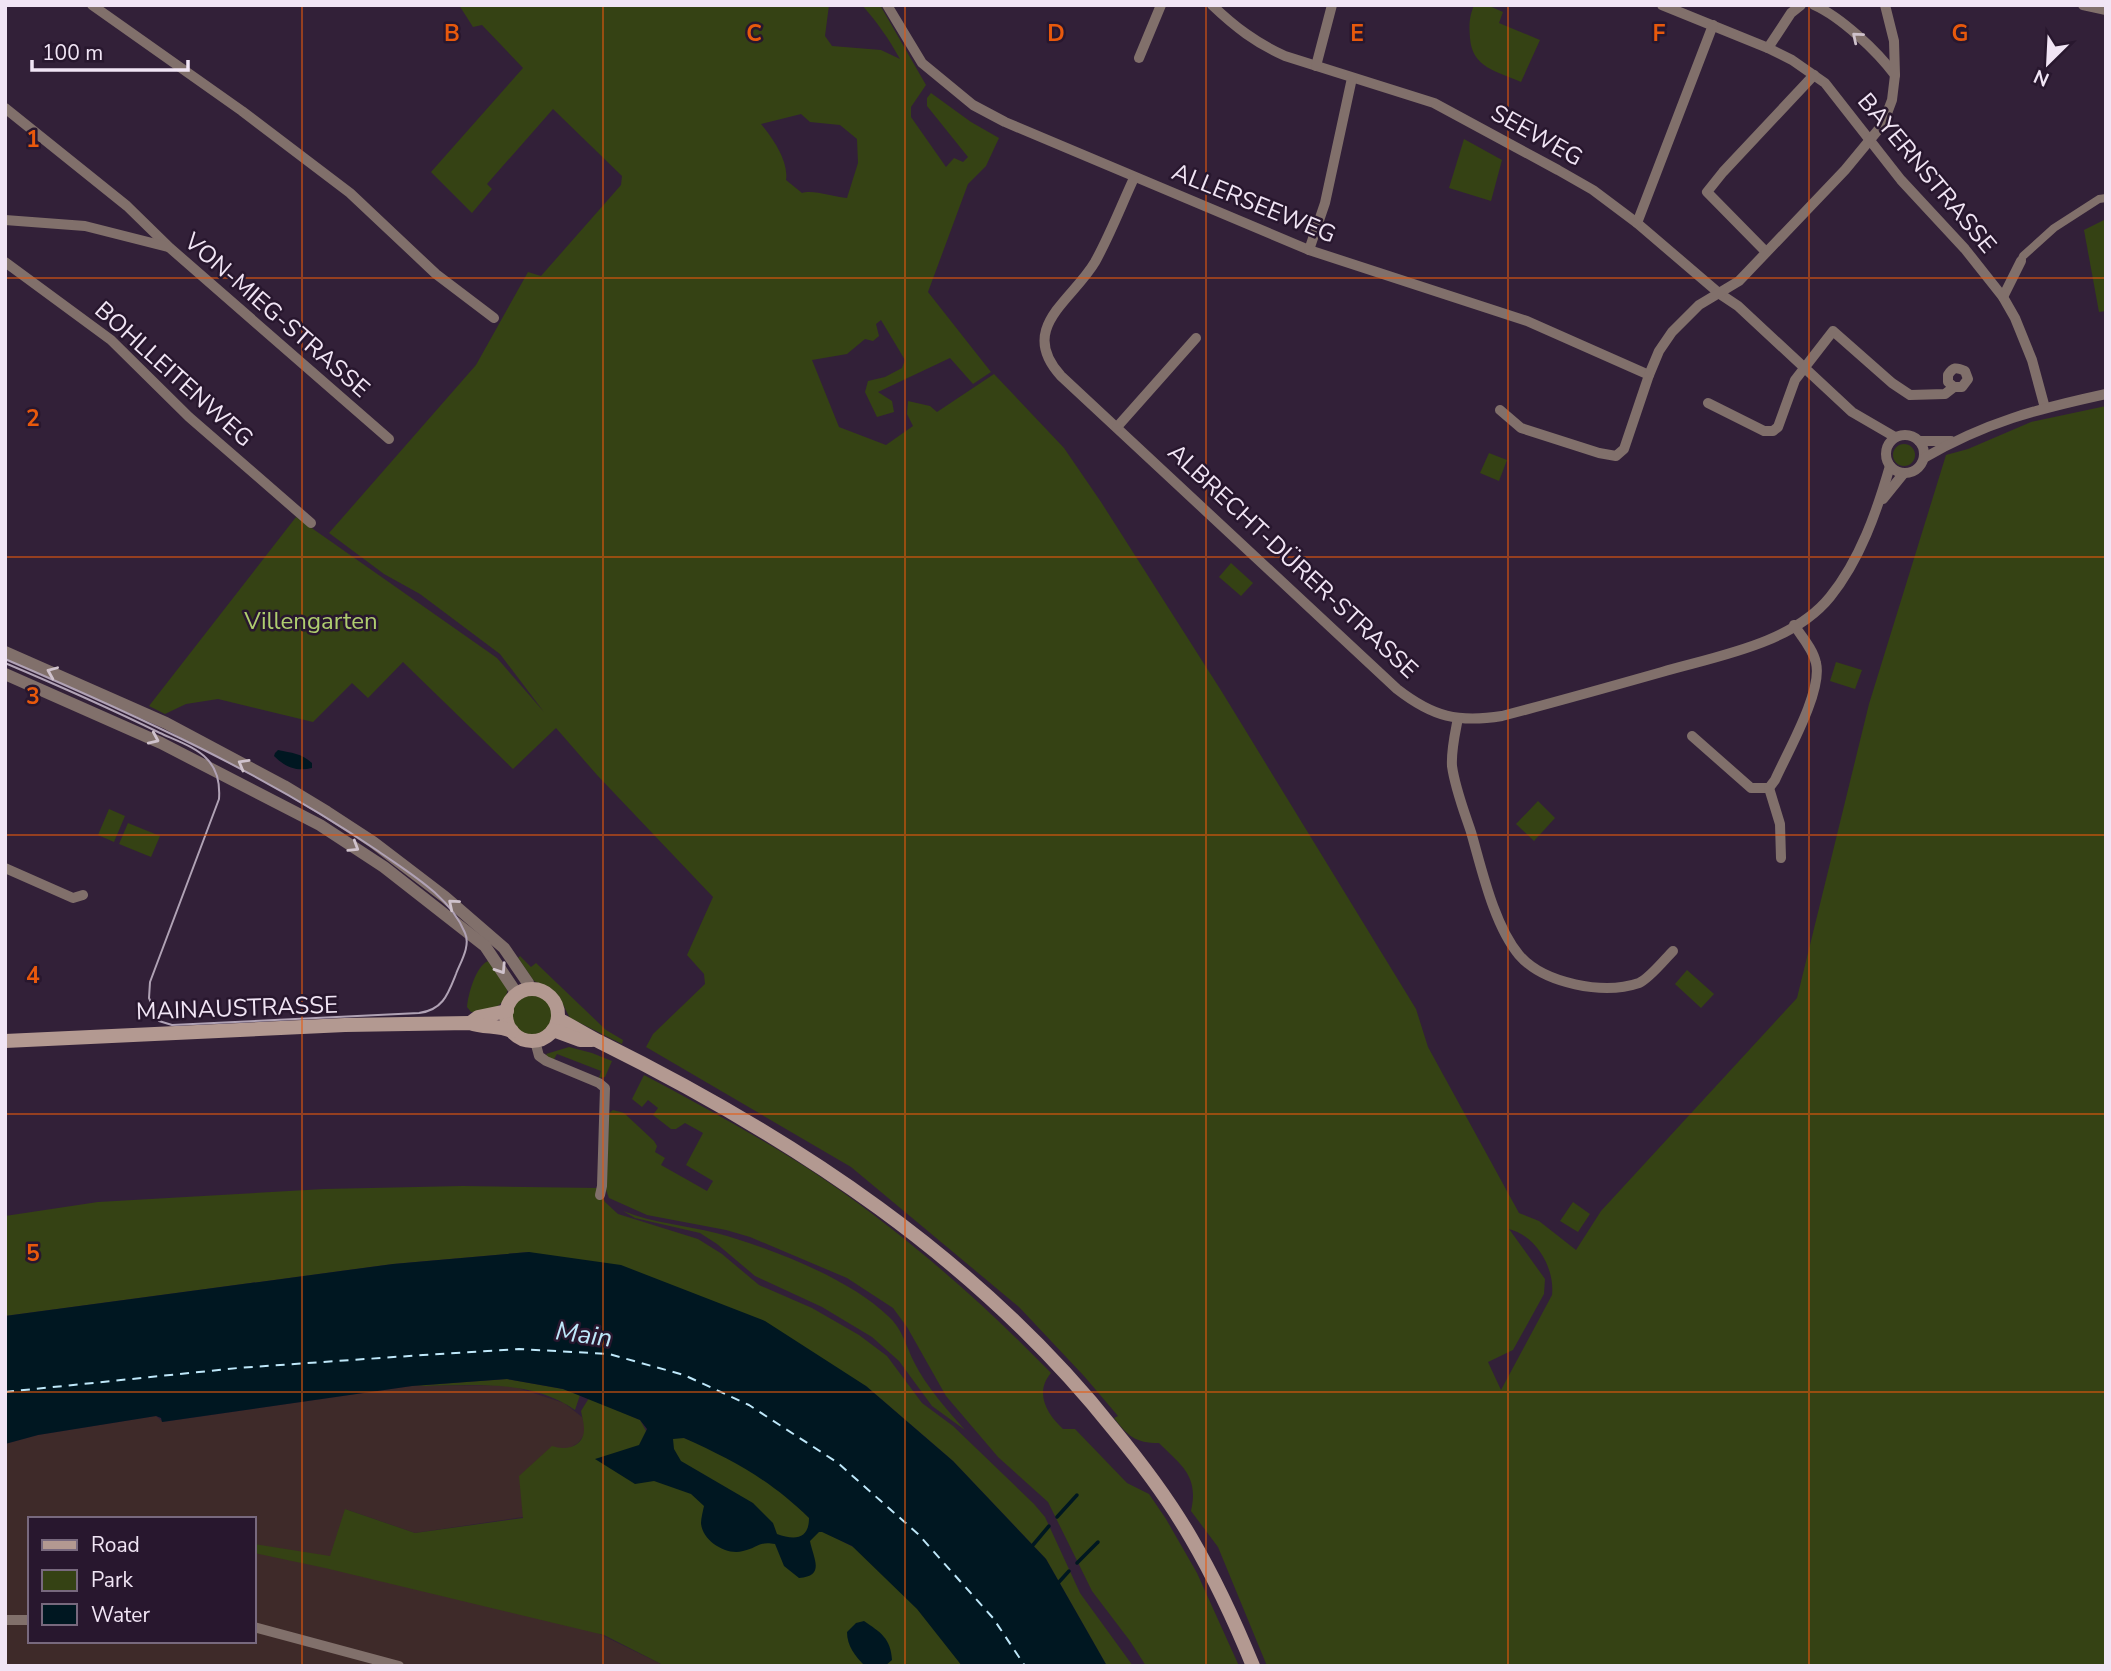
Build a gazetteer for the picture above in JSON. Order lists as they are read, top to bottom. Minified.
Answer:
{"streets":{"main road":["MAINAUSTRASSE"],"street":["SEEWEG","BAYERNSTRASSE","ALLERSEEWEG","VON-MIEG-STRASSE","BOHLLEITENWEG","ALBRECHT-DÜRER-STRASSE"]},"crossings":[["SEEWEG","ALBRECHT-DÜRER-STRASSE"],["ALLERSEEWEG","ALBRECHT-DÜRER-STRASSE"]],"water":["Main"],"parks":["Villengarten"],"legend":["Road","Park","Water"],"scale_bar":"100 m","north":"bottom left","grid":{"columns":["B","C","D","E","F","G"],"rows":["1","2","3","4","5"]}}
